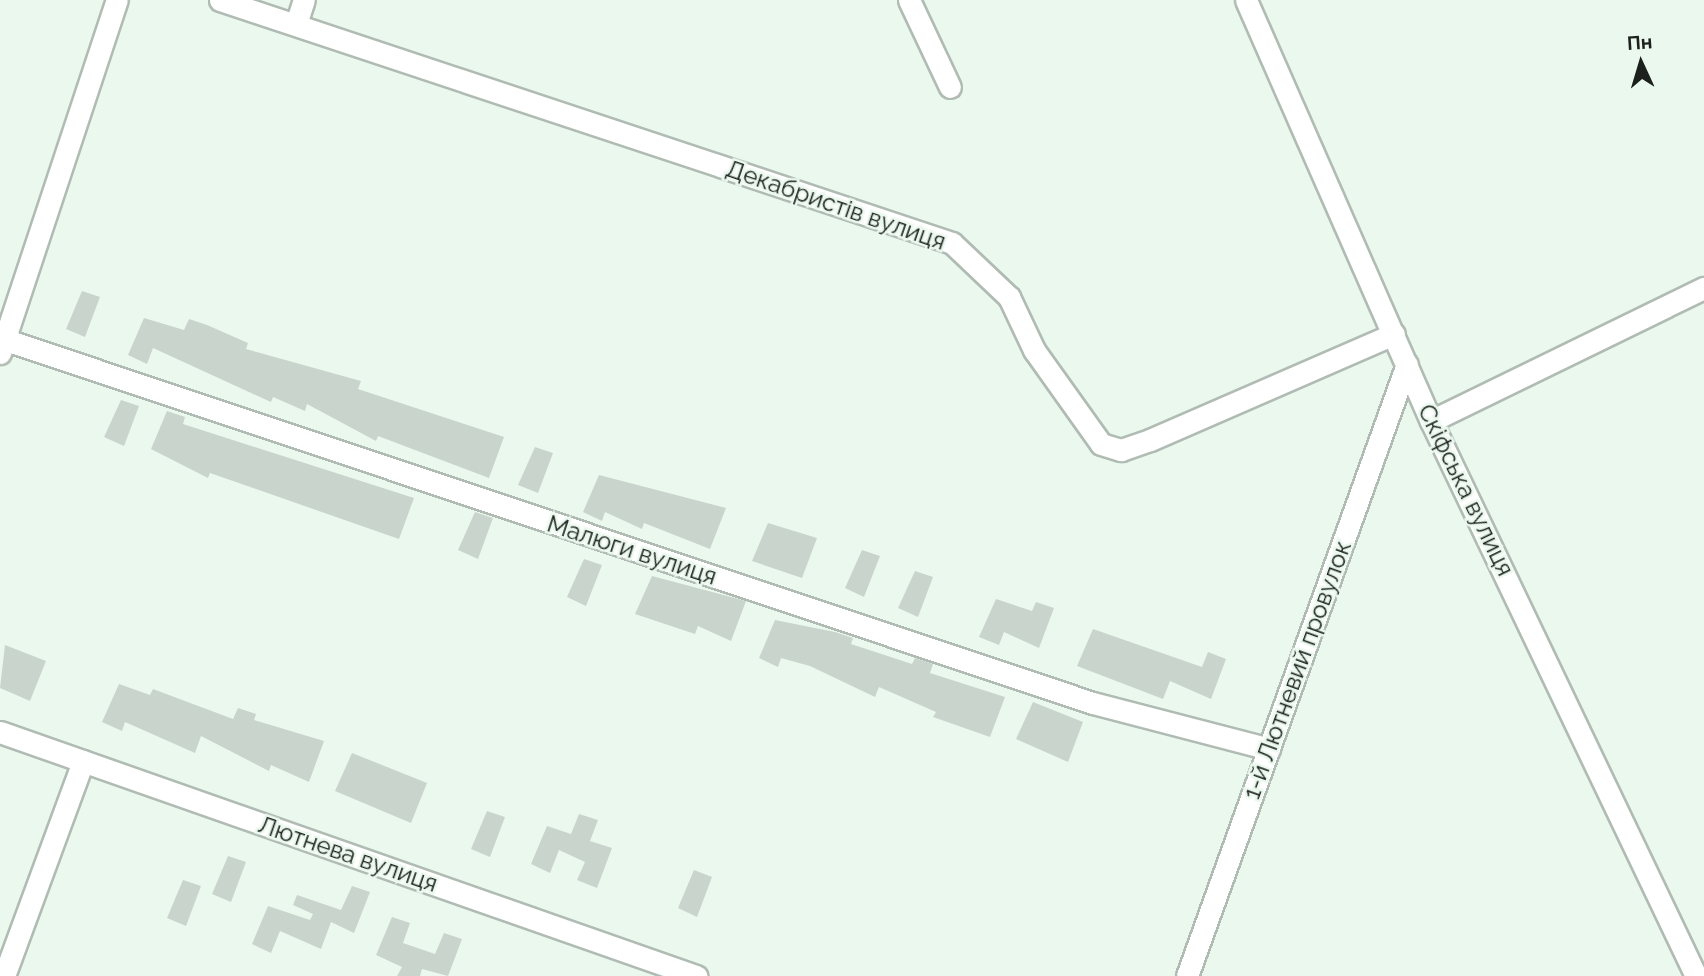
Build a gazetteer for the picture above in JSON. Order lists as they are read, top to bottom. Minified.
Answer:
{"streets":{"street":["Декабристів вулиця","Скіфська вулиця","Малюги вулиця","1-й Лютневий провулок","Лютнева вулиця"]},"crossings":[["Декабристів вулиця","Скіфська вулиця"],["Скіфська вулиця","1-й Лютневий провулок"],["Малюги вулиця","1-й Лютневий провулок"]],"north":"top"}
